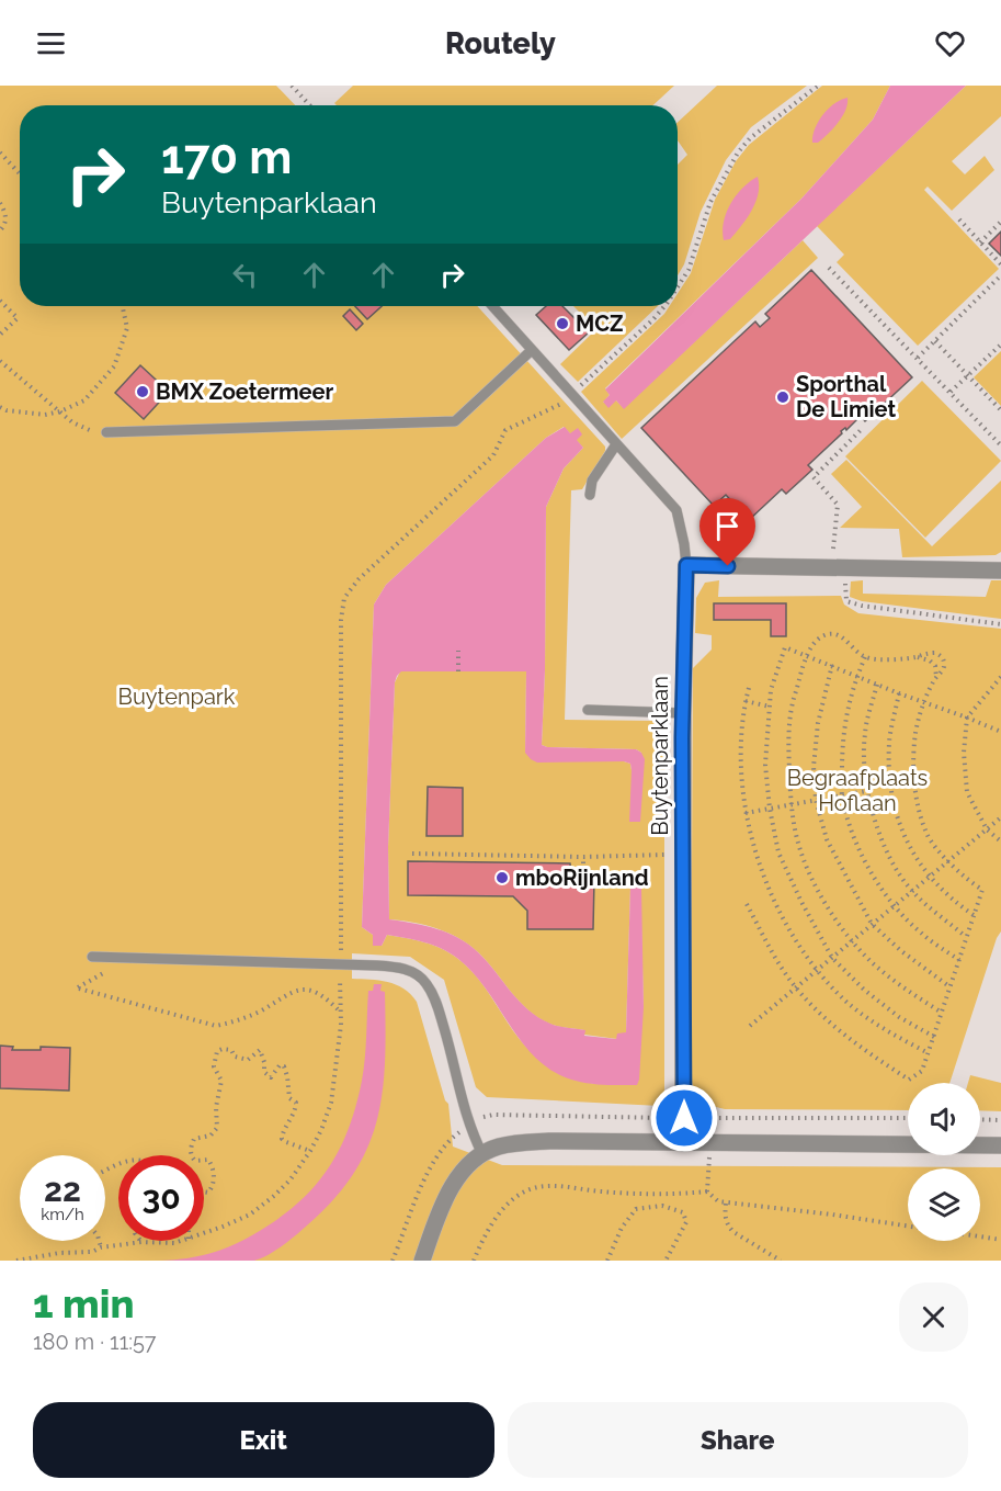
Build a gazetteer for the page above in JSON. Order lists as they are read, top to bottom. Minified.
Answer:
{"streets":{"street":["Buytenparklaan"]},"parks":["Buytenpark","Begraafplaats Hoflaan"],"places":["MCZ","BMX Zoetermeer","Sporthal De Limiet","mboRijnland"],"page":{"header":"Routely","turn":["170 m","Buytenparklaan"],"speed":"22 km/h","limit":"30","heading":["1 min","180 m · 11:57"],"buttons":["Exit","Share"]}}
